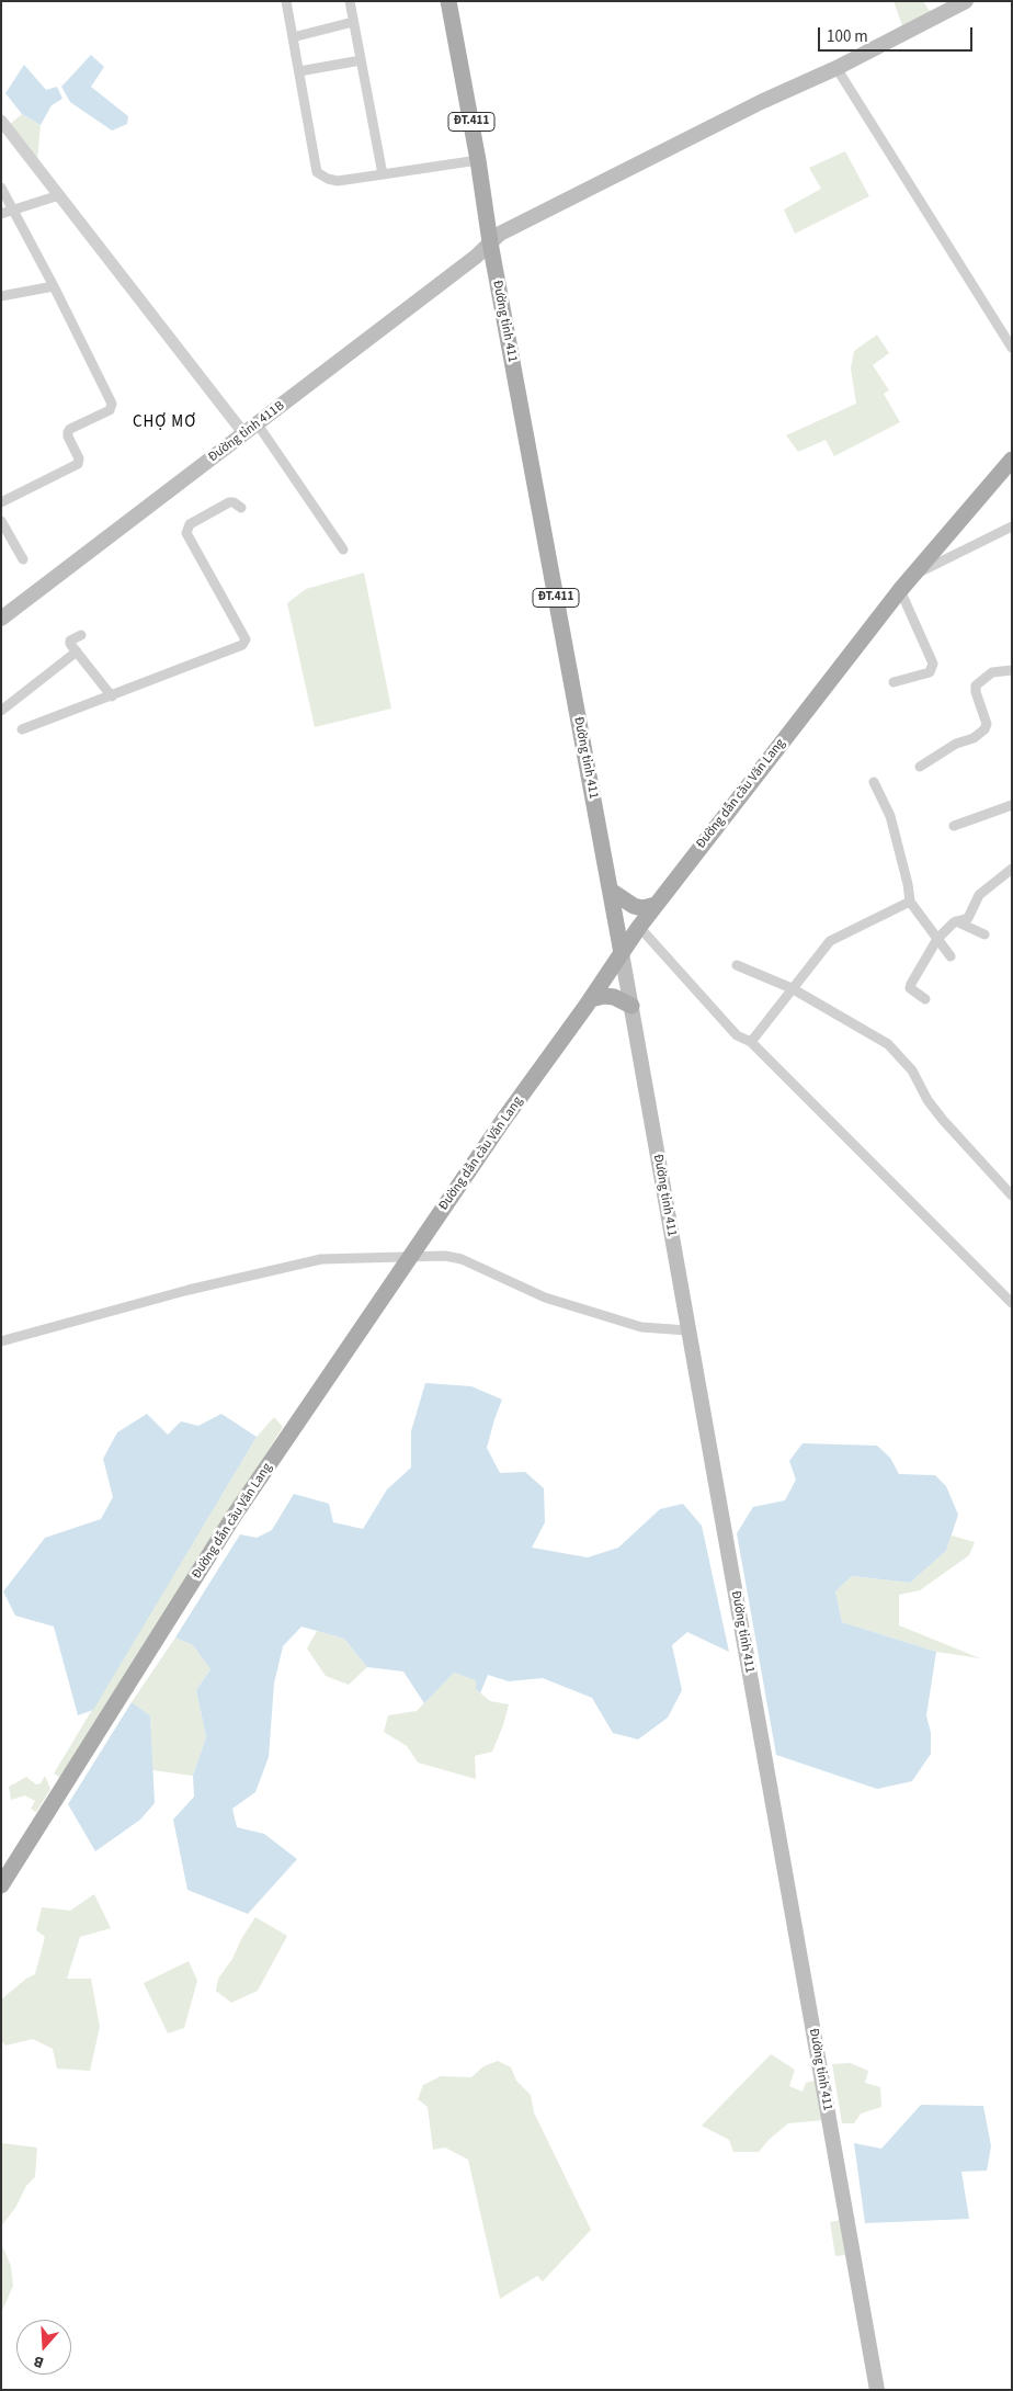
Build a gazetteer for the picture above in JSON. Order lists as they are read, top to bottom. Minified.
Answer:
{"streets":{"main road":["ĐT.411","Đường tỉnh 411","Đường tỉnh 411B","Đường dẫn cầu Văn Lang"]},"crossings":[["Đường tỉnh 411","Đường tỉnh 411B"],["Đường tỉnh 411","Đường dẫn cầu Văn Lang"]],"districts":["CHỢ MƠ"],"scale_bar":"100 m","north":"bottom"}
